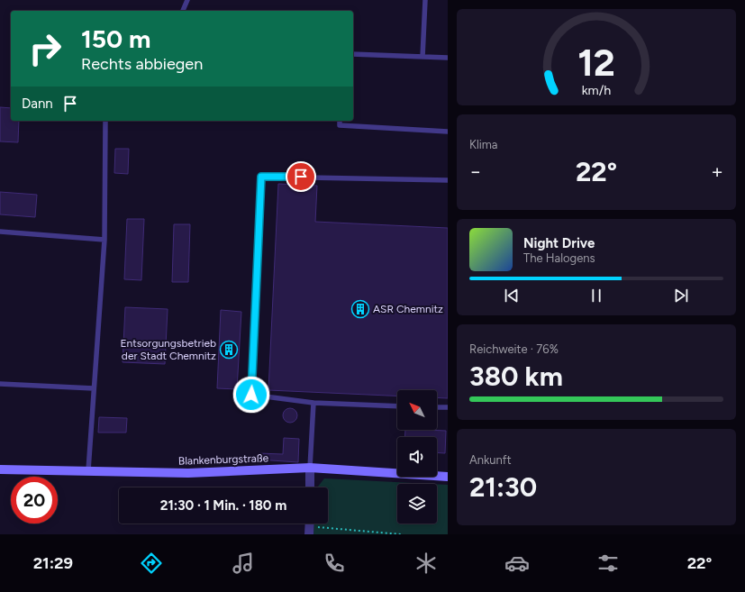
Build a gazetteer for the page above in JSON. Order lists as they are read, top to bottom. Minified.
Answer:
{"streets":{"main road":["Blankenburgstraße"]},"places":{"building":["ASR Chemnitz","Entsorgungsbetrieb der Stadt Chemnitz"]},"north":"top left","page":{"turn":["150 m","Rechts abbiegen"],"then":"Dann","tile":["Klima",["Reichweite · 76%","380 km"],["Ankunft","21:30"]],"heat":["−","22°","+"],"song":["Night Drive","The Halogens"],"limit":"20","trip":"21:30 · 1 Min. · 180 m","tabs":["21:29","22°"],"gauge":["12","km/h"]}}
